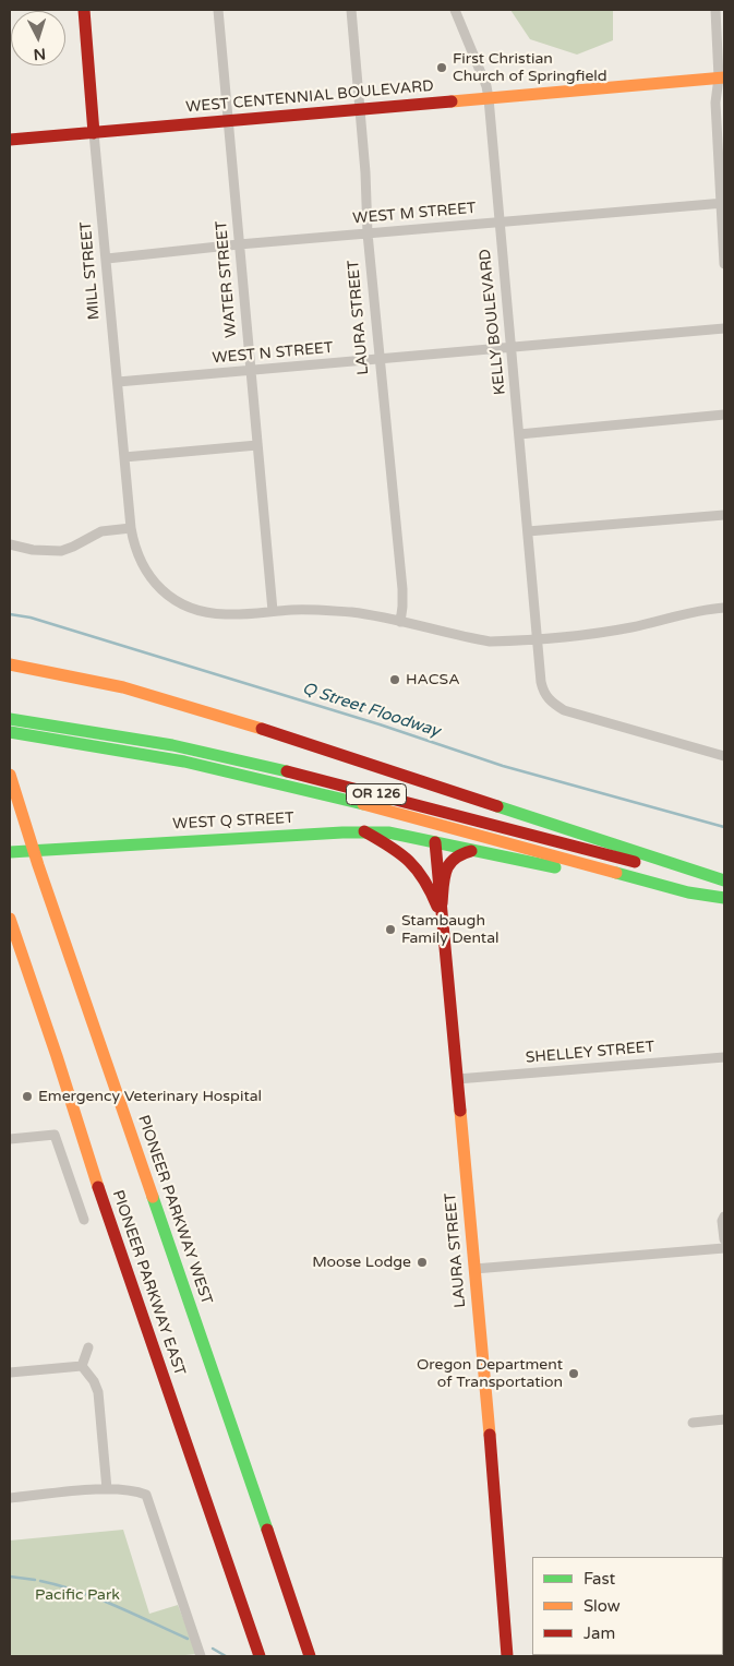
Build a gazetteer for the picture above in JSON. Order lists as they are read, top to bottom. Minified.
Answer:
{"streets":{"main road":["WEST CENTENNIAL BOULEVARD","MILL STREET","LAURA STREET","OR 126","WEST Q STREET","PIONEER PARKWAY WEST","PIONEER PARKWAY EAST"],"street":["WEST M STREET","WATER STREET","KELLY BOULEVARD","WEST N STREET","SHELLEY STREET"]},"crossings":[["WEST CENTENNIAL BOULEVARD","MILL STREET"],["WEST CENTENNIAL BOULEVARD","WATER STREET"],["WEST CENTENNIAL BOULEVARD","LAURA STREET"],["WEST CENTENNIAL BOULEVARD","KELLY BOULEVARD"],["WEST M STREET","MILL STREET"],["WEST M STREET","WATER STREET"],["WEST M STREET","LAURA STREET"],["WEST M STREET","KELLY BOULEVARD"],["MILL STREET","WATER STREET"],["MILL STREET","LAURA STREET"],["MILL STREET","KELLY BOULEVARD"],["MILL STREET","WEST N STREET"],["WATER STREET","WEST N STREET"],["LAURA STREET","WEST N STREET"],["LAURA STREET","WEST Q STREET"],["LAURA STREET","SHELLEY STREET"],["KELLY BOULEVARD","WEST N STREET"],["OR 126","WEST Q STREET"],["WEST Q STREET","PIONEER PARKWAY WEST"]],"water":["Q Street Floodway"],"parks":["Pacific Park"],"places":["First Christian Church of Springfield","HACSA","Stambaugh Family Dental","Emergency Veterinary Hospital","Moose Lodge","Oregon Department of Transportation"],"legend":["Fast","Slow","Jam"],"north":"bottom"}
